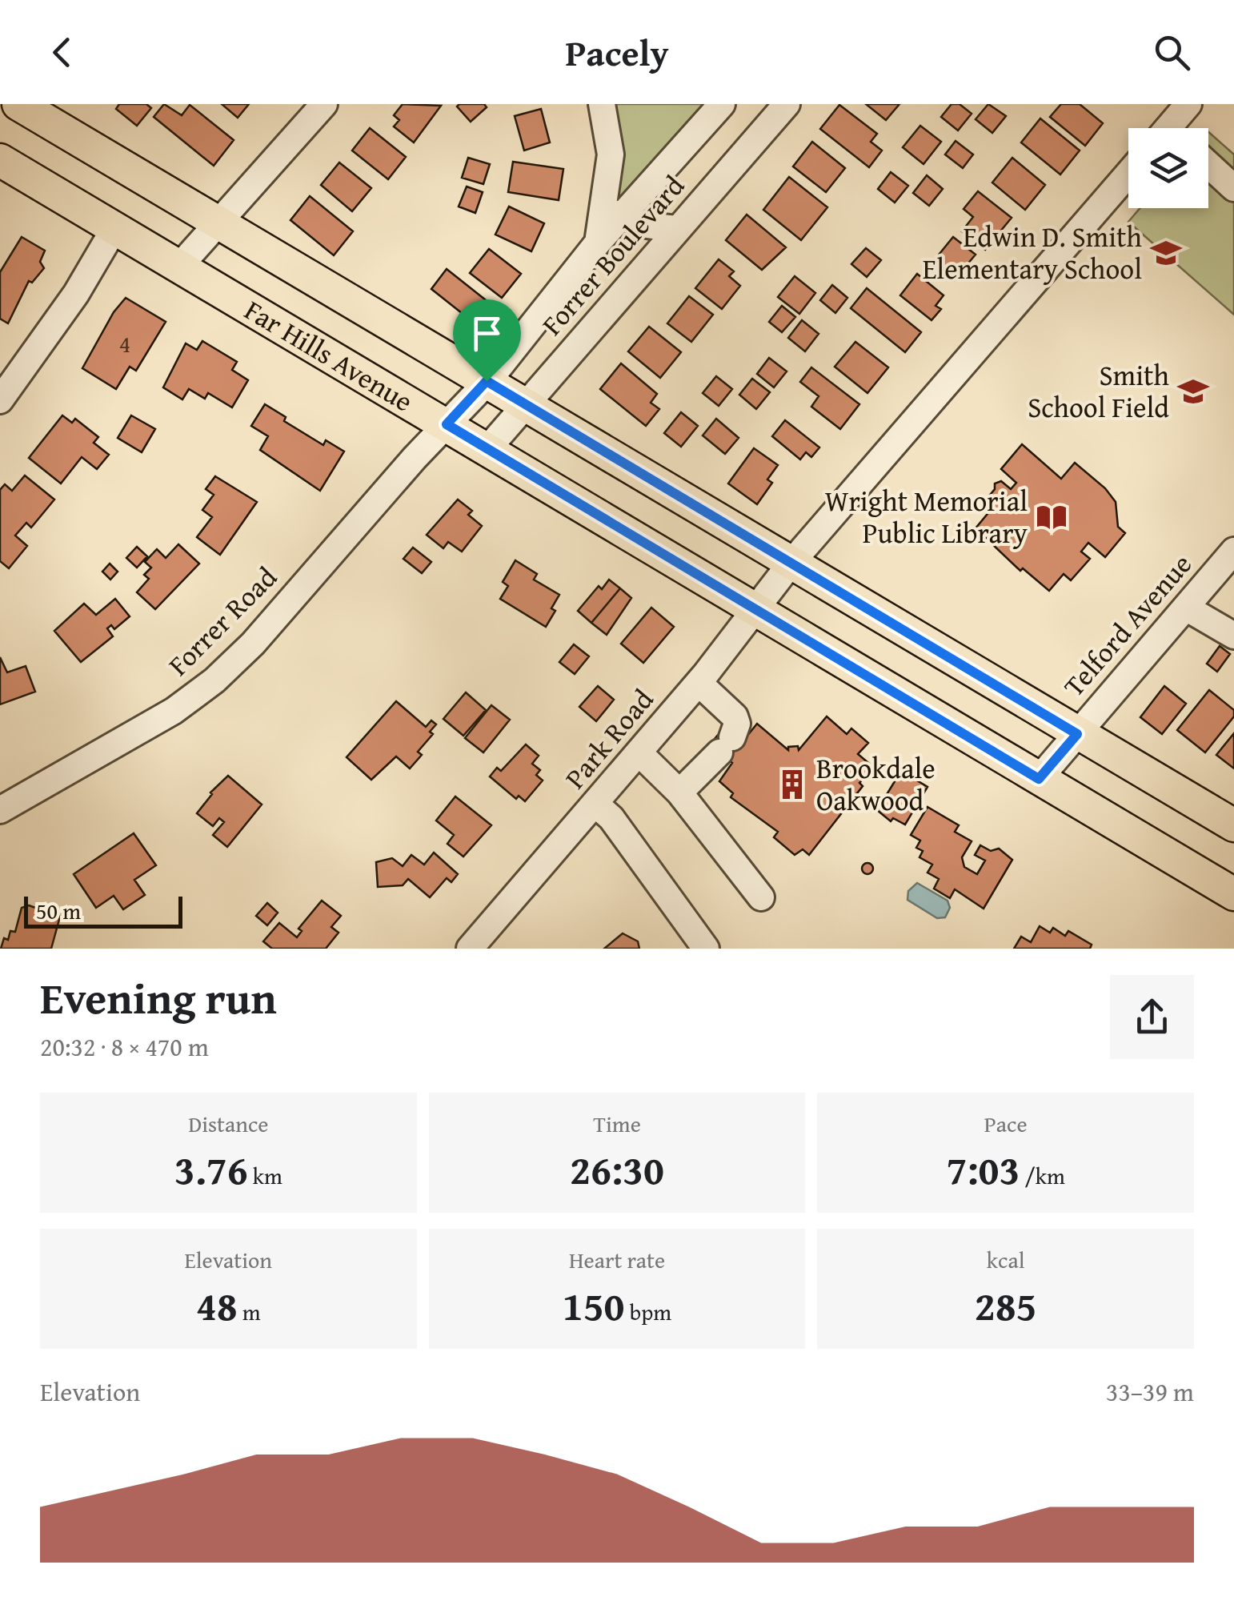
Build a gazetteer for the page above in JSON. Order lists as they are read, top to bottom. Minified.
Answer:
{"streets":{"main road":["Far Hills Avenue"],"street":["Forrer Boulevard","Forrer Road","Telford Avenue","Park Road"]},"crossings":[["Forrer Boulevard","Far Hills Avenue"],["Forrer Boulevard","Forrer Road"],["Far Hills Avenue","Forrer Road"],["Far Hills Avenue","Telford Avenue"],["Far Hills Avenue","Park Road"]],"places":{"school or university":["Edwin D. Smith Elementary School","Smith School Field"],"library":["Wright Memorial Public Library"],"building":["Brookdale Oakwood"]},"house_numbers":["4"],"scale_bar":"50 m","page":{"header":"Pacely","scale":"50 m","heading":["Evening run","20:32 · 8 × 470 m"],"stats":[["Distance","3.76 km"],["Time","26:30"],["Pace","7:03 /km"],["Elevation","48 m"],["Heart rate","150 bpm"],["kcal","285"]],"chart":["Elevation","33–39 m"]}}
